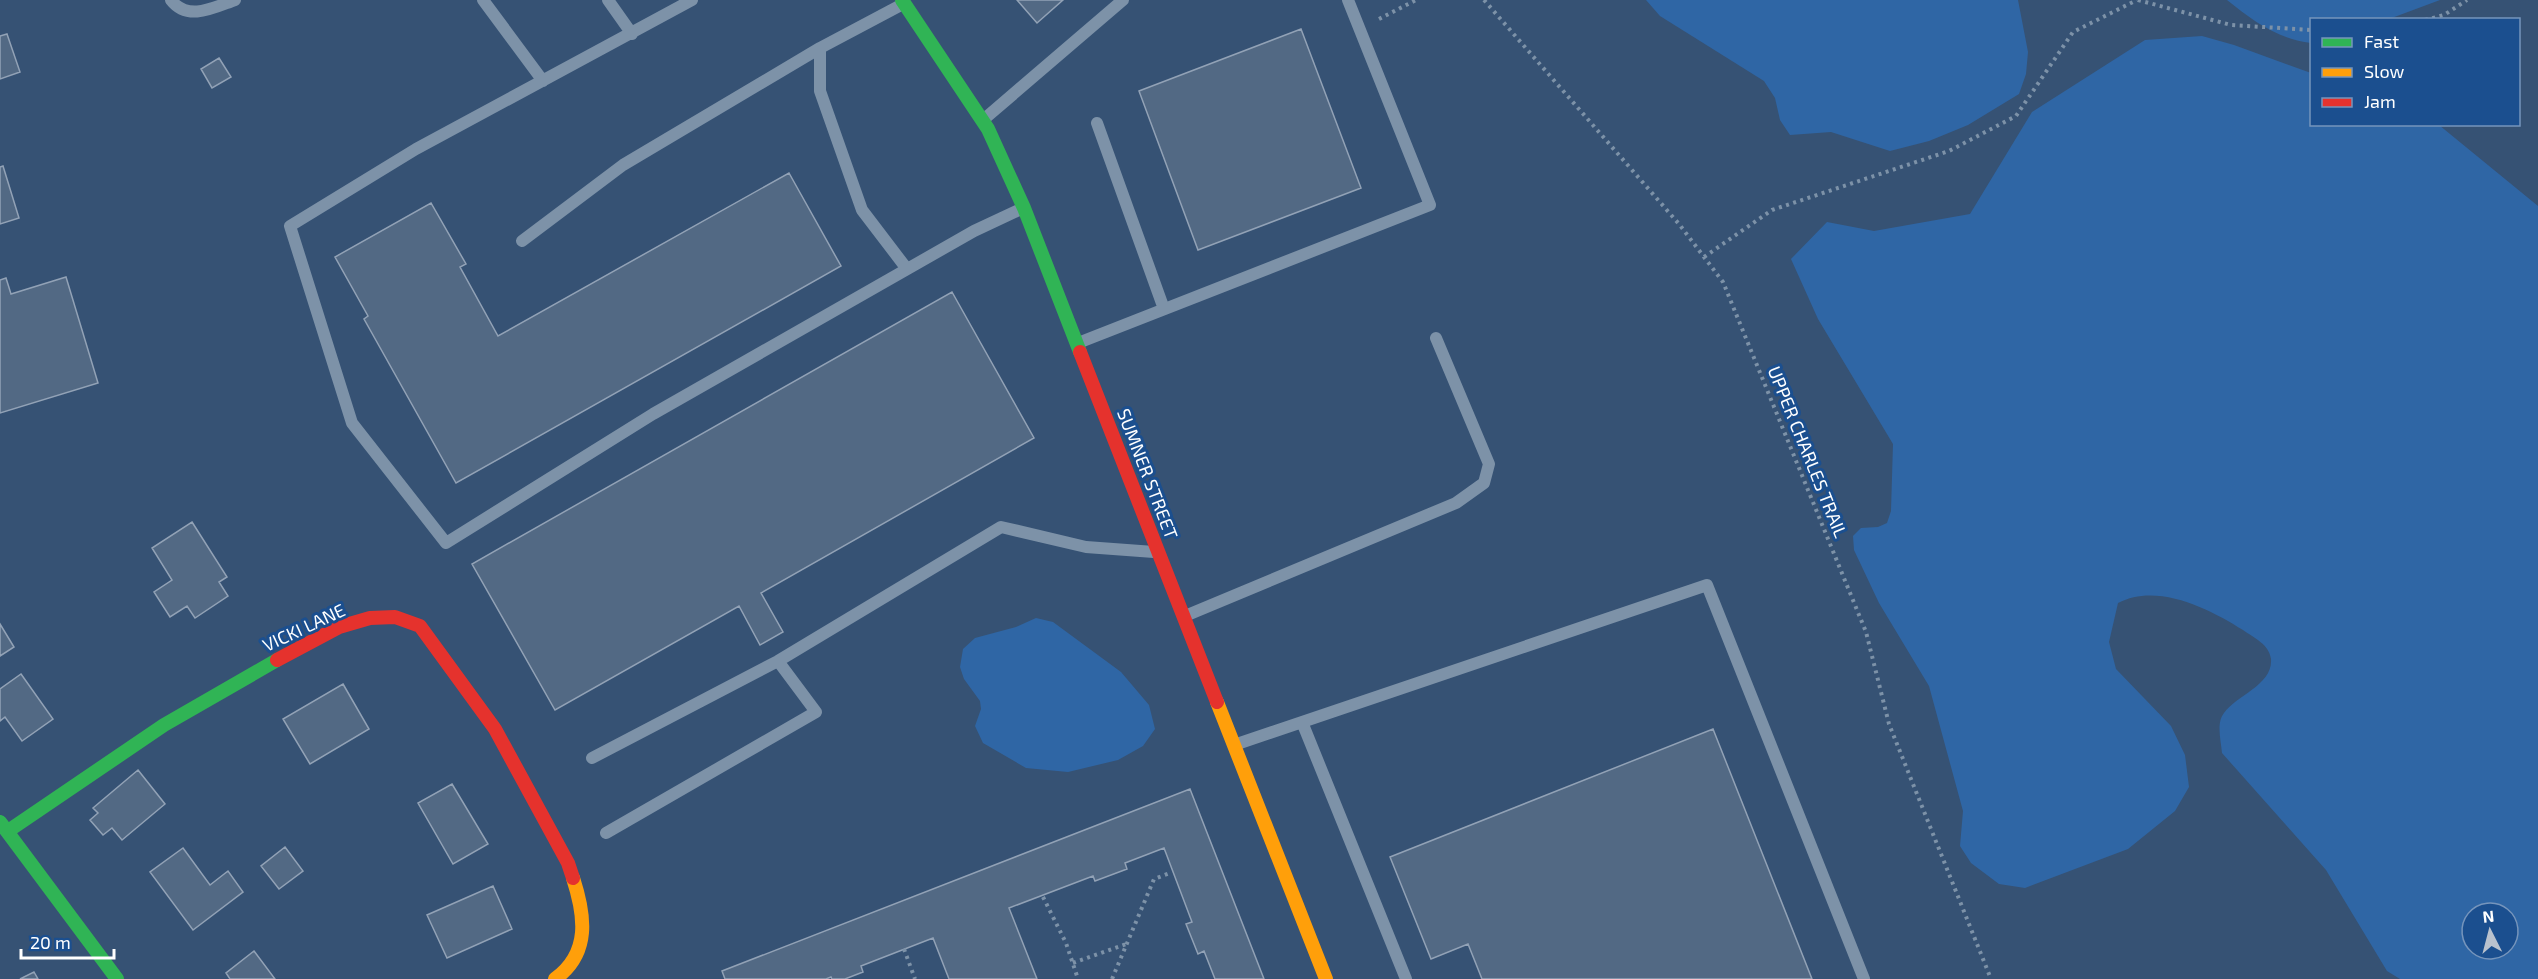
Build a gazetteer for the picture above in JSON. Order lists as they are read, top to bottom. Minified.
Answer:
{"streets":{"street":["SUMNER STREET","VICKI LANE"],"path":["UPPER CHARLES TRAIL"]},"legend":["Fast","Slow","Jam"],"scale_bar":"20 m","north":"top"}
